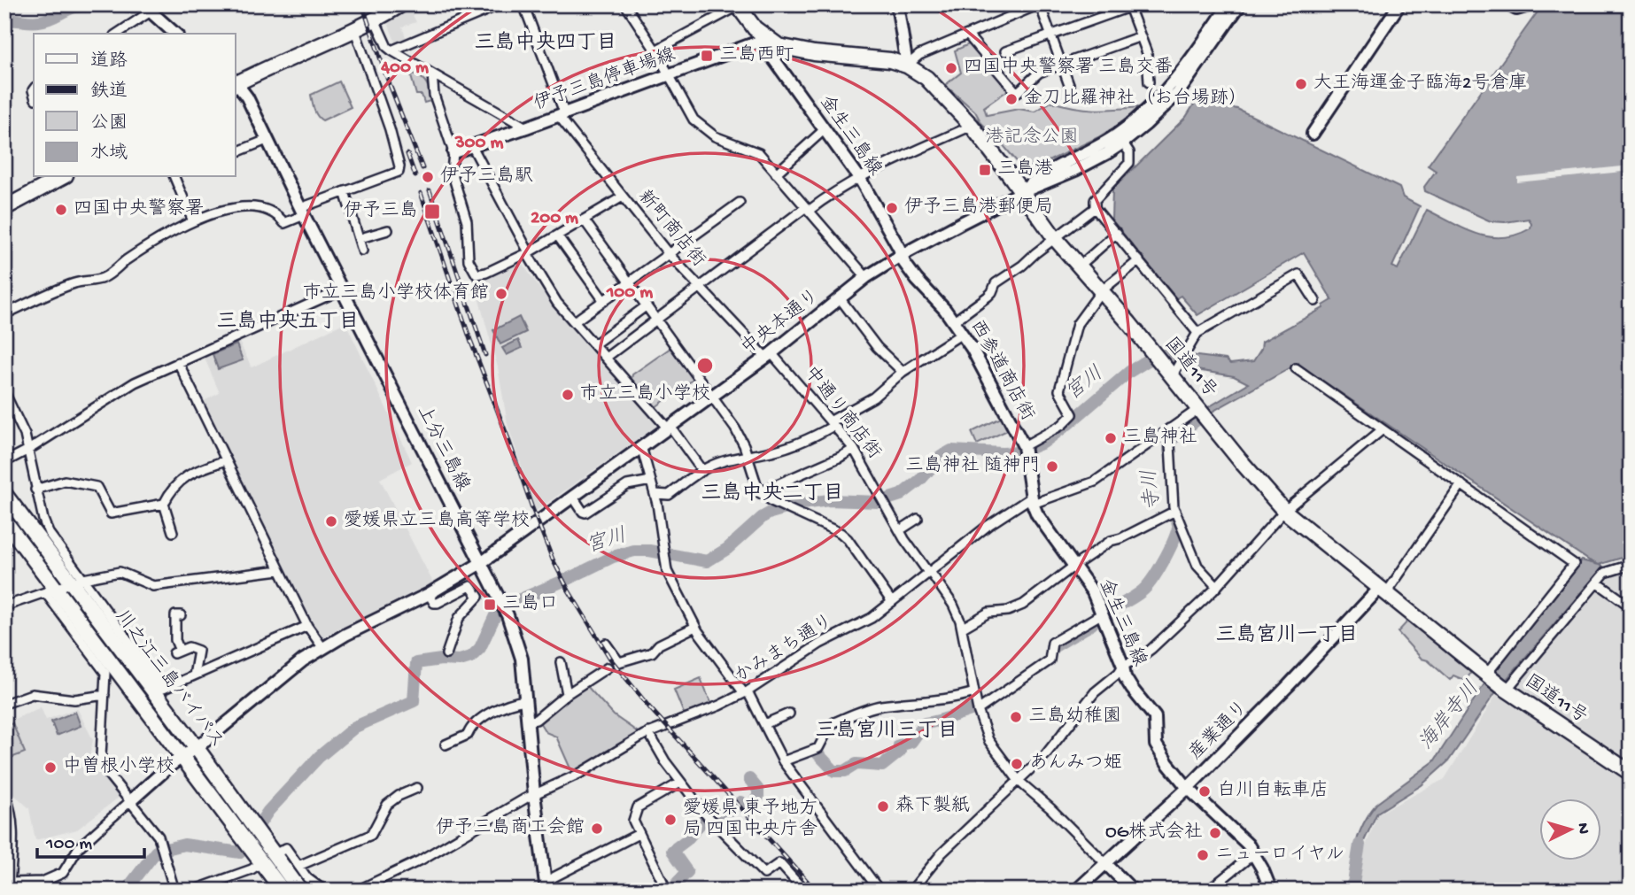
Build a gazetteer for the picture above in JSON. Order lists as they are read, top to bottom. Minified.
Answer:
{"streets":{"highway":["国道11号","川之江三島バイパス"],"street":["伊予三島停車場線","金生三島線","新町商店街","中央本通り","西参道商店街","中通り商店街","上分三島線","かみまち通り","産業通り"]},"crossings":[["伊予三島停車場線","金生三島線"],["伊予三島停車場線","新町商店街"],["伊予三島停車場線","国道11号"],["金生三島線","中央本通り"],["金生三島線","国道11号"],["金生三島線","西参道商店街"],["金生三島線","かみまち通り"],["金生三島線","産業通り"],["新町商店街","中央本通り"],["新町商店街","中通り商店街"],["中央本通り","国道11号"],["中央本通り","西参道商店街"],["中央本通り","中通り商店街"],["中央本通り","上分三島線"],["中央本通り","川之江三島バイパス"],["国道11号","かみまち通り"],["国道11号","産業通り"],["中通り商店街","かみまち通り"],["中通り商店街","産業通り"],["上分三島線","かみまち通り"]],"districts":["三島中央四丁目","三島中央五丁目","三島中央二丁目","三島宮川一丁目","三島宮川三丁目"],"water":["宮川","寺川","海岸寺川"],"parks":["港記念公園"],"places":{"transit":["三島西町","三島港","伊予三島","三島口"],"other":["四国中央警察署 三島交番","大王海運金子臨海2号倉庫","金刀比羅神社（お台場跡）","伊予三島駅","伊予三島港郵便局","四国中央警察署","市立三島小学校体育館","市立三島小学校","三島神社","三島神社 随神門","愛媛県立三島高等学校","三島幼稚園","あんみつ姫","中曽根小学校","白川自転車店","森下製紙","愛媛県 東予地方 局 四国中央庁舎","伊予三島商工会館","OG株式会社","ニューロイヤル"]},"legend":["道路","鉄道","公園","水域"],"scale_bar":"100 m","north":"right","rings":["400 m","300 m","200 m","100 m"]}
